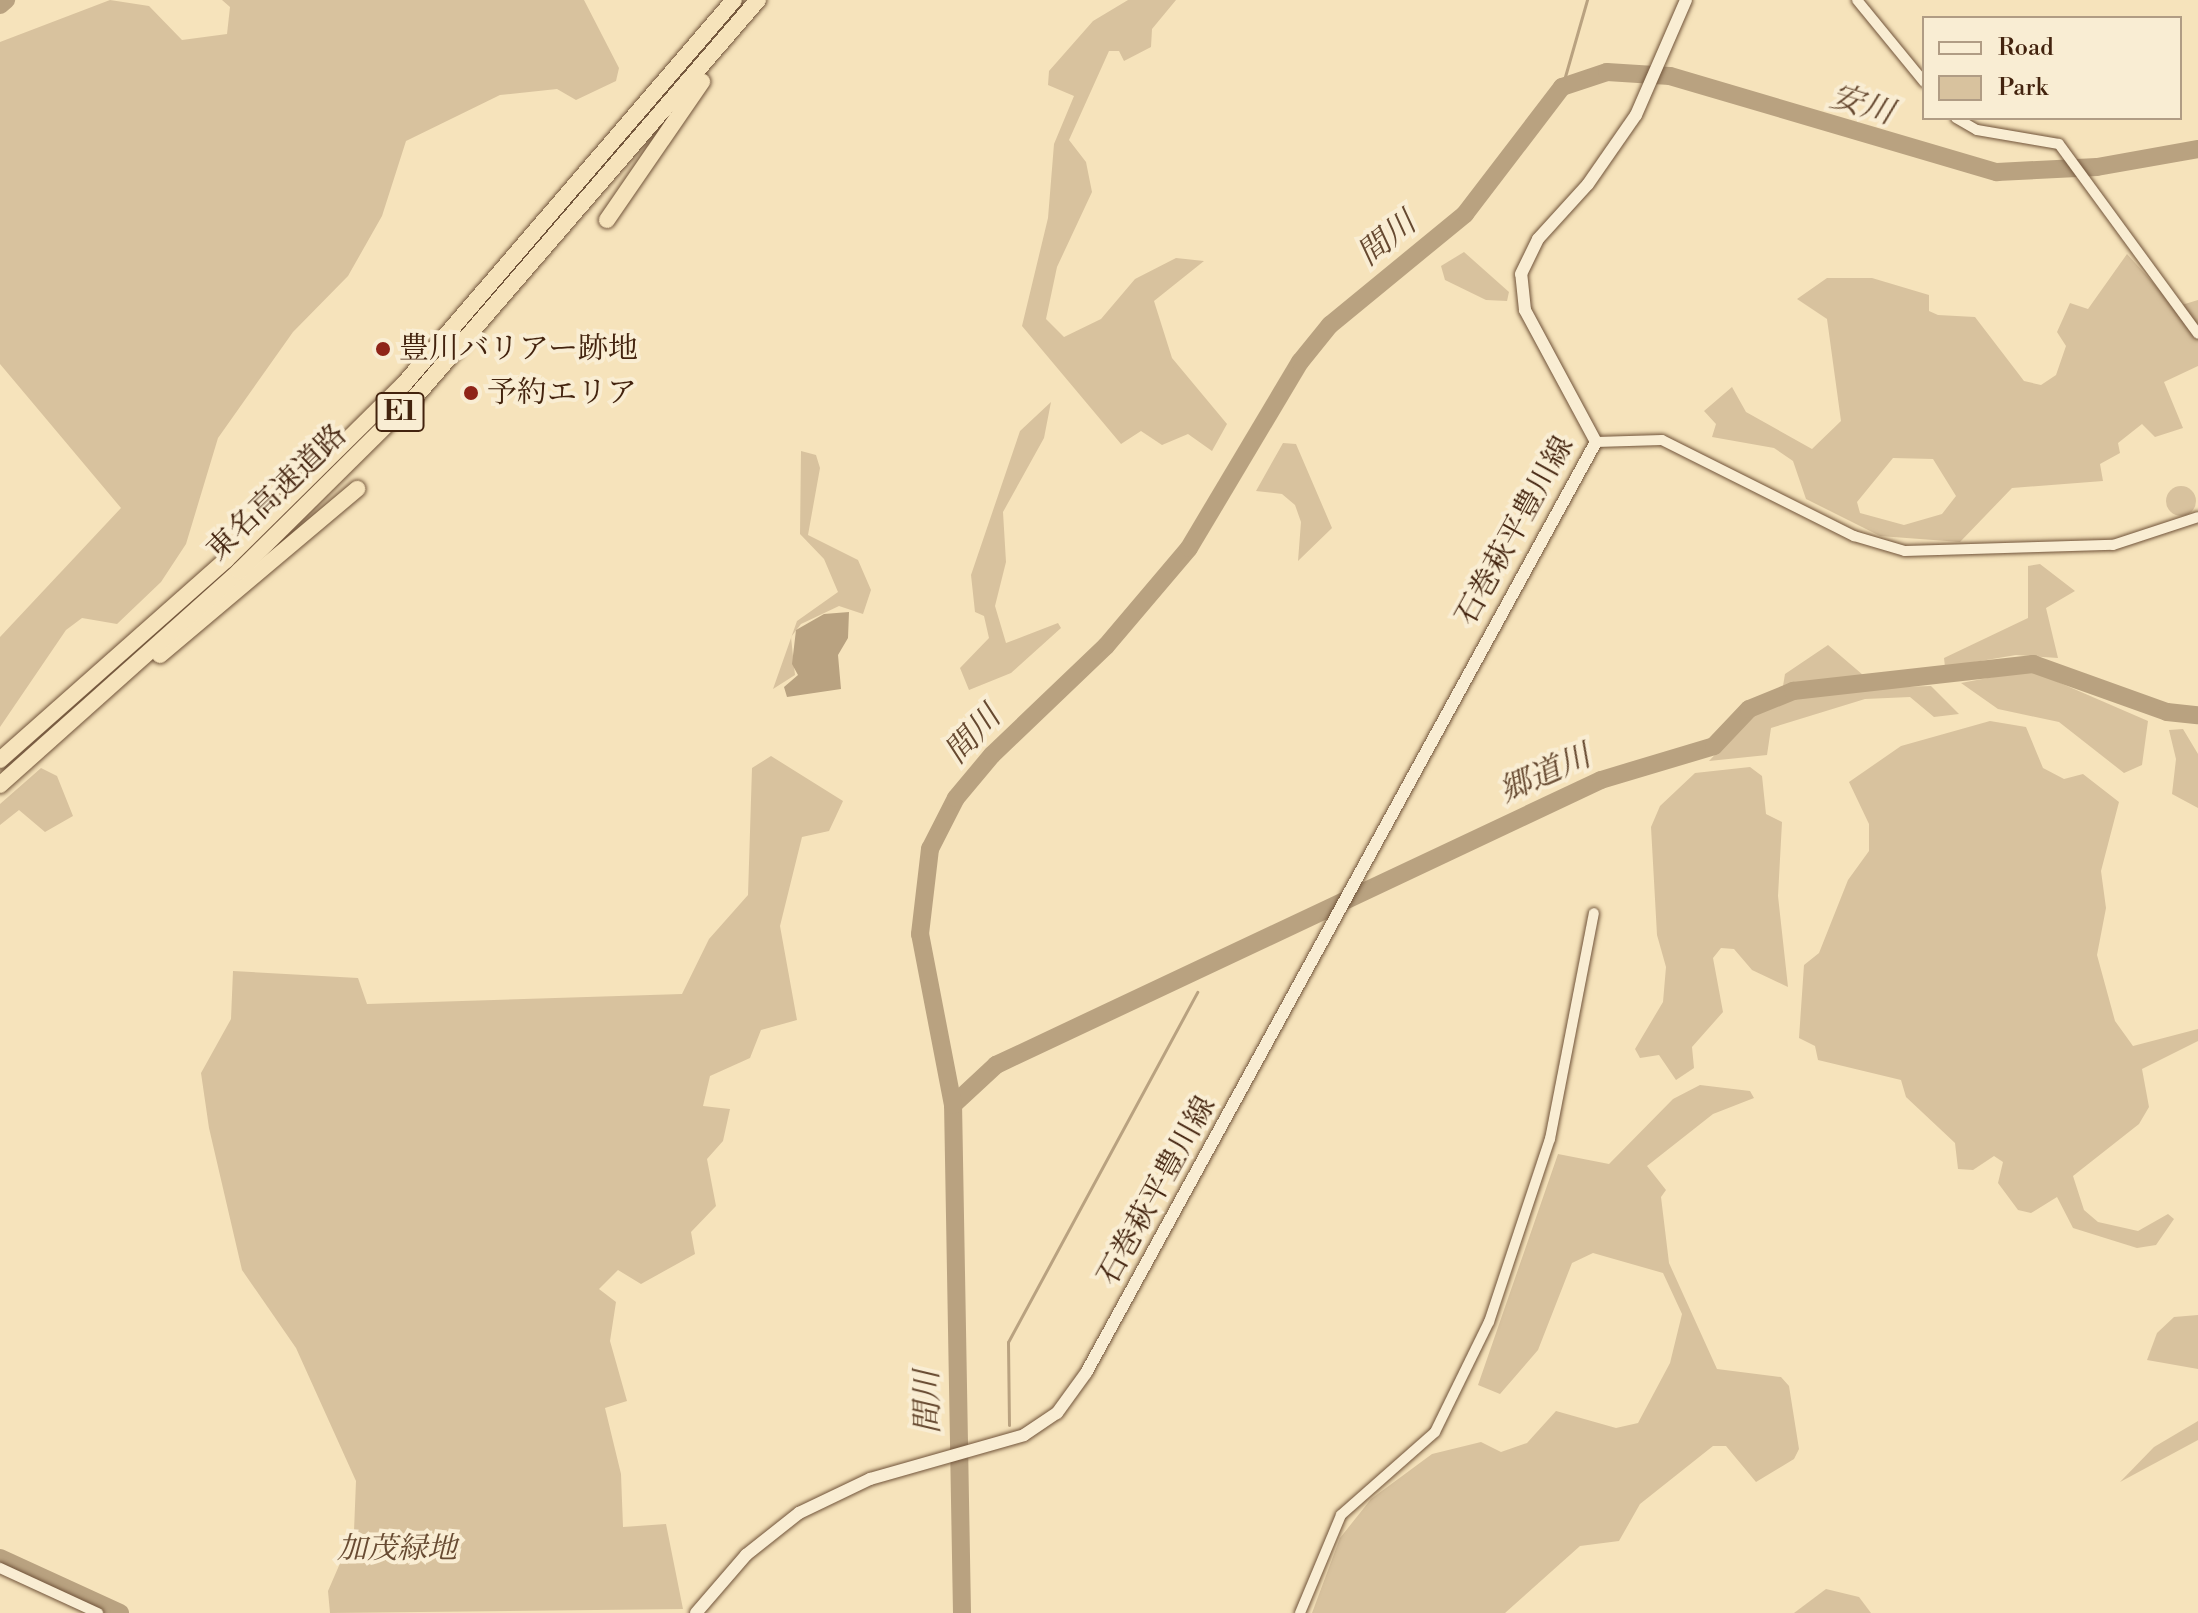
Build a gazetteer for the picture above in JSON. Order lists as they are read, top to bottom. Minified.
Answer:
{"streets":{"highway":["E1","東名高速道路"],"main road":["石巻萩平豊川線"]},"water":["安川","間川","郷道川"],"parks":["加茂緑地"],"places":["豊川バリアー跡地","予約エリア"],"legend":["Road","Park"]}
